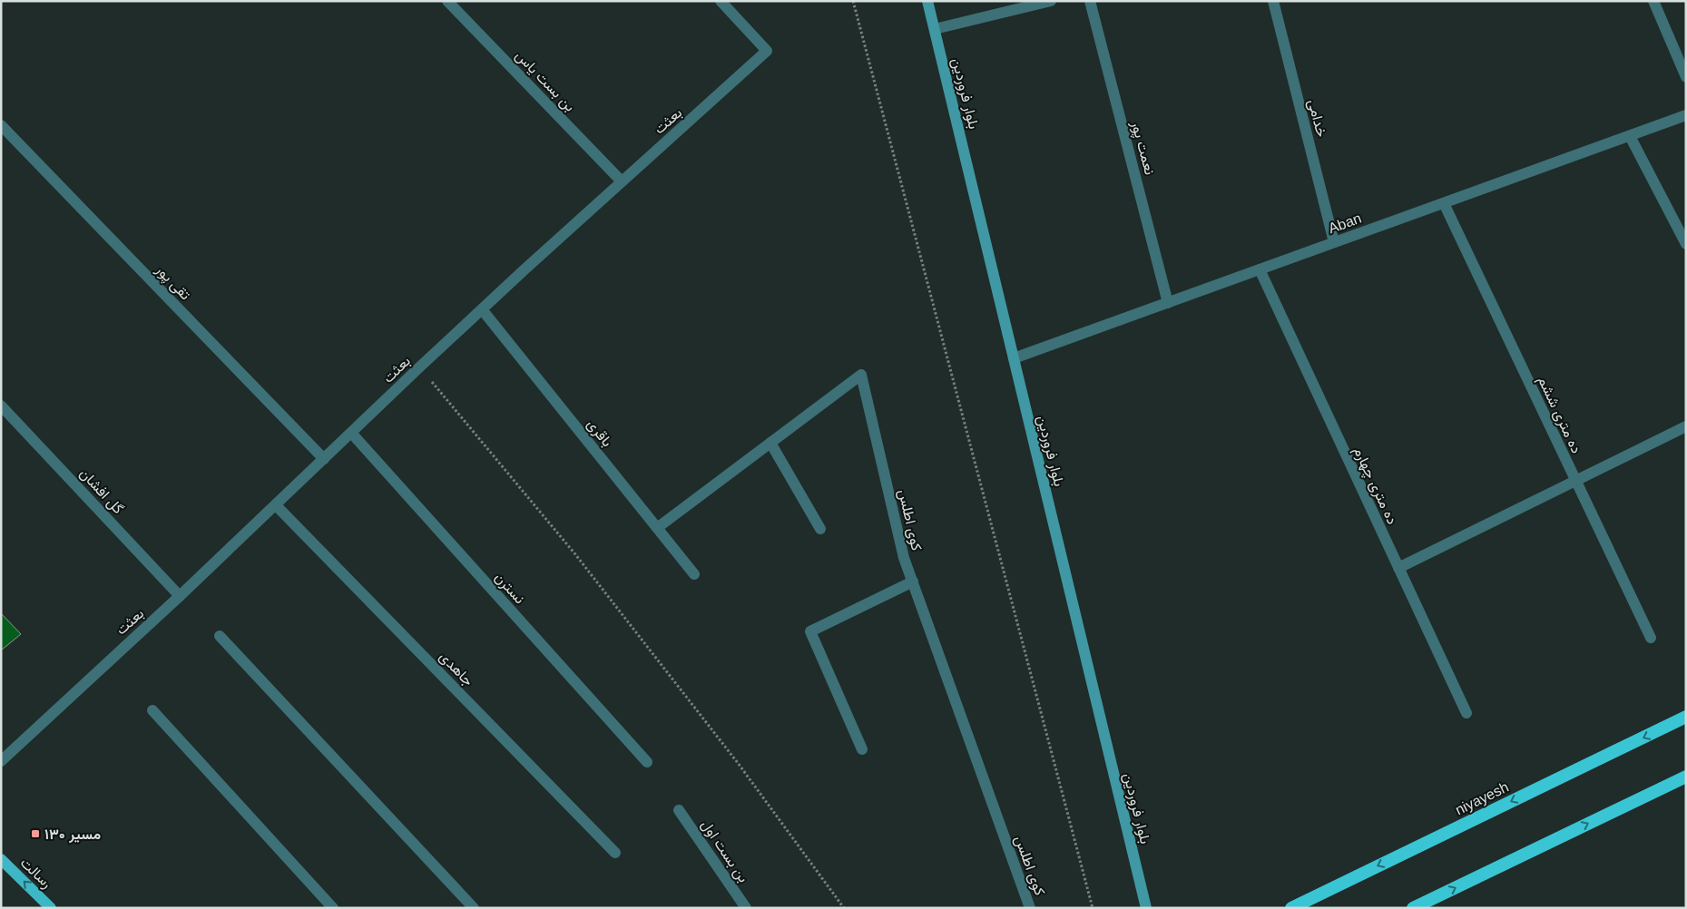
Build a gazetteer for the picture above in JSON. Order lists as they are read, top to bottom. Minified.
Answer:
{"streets":{"highway":["niyayesh"],"main road":["بلوار فروردین","رسالت"],"street":["بن بست یاس","خدامی","بعثت","نعمت پور","Aban","تقی پور","ده متری ششم","باقری","ده متری چهارم","گل افشان","کوی اطلس","نسترن","جاهدی","بن بست اول"]},"crossings":[["بن بست یاس","بعثت"],["بلوار فروردین","Aban"],["خدامی","Aban"],["بعثت","تقی پور"],["بعثت","باقری"],["بعثت","گل افشان"],["بعثت","نسترن"],["بعثت","جاهدی"],["نعمت پور","Aban"],["Aban","ده متری ششم"],["Aban","ده متری چهارم"],["باقری","کوی اطلس"]],"one_way":["رسالت"],"places":{"transit":["مسیر ۱۳۰"]}}
